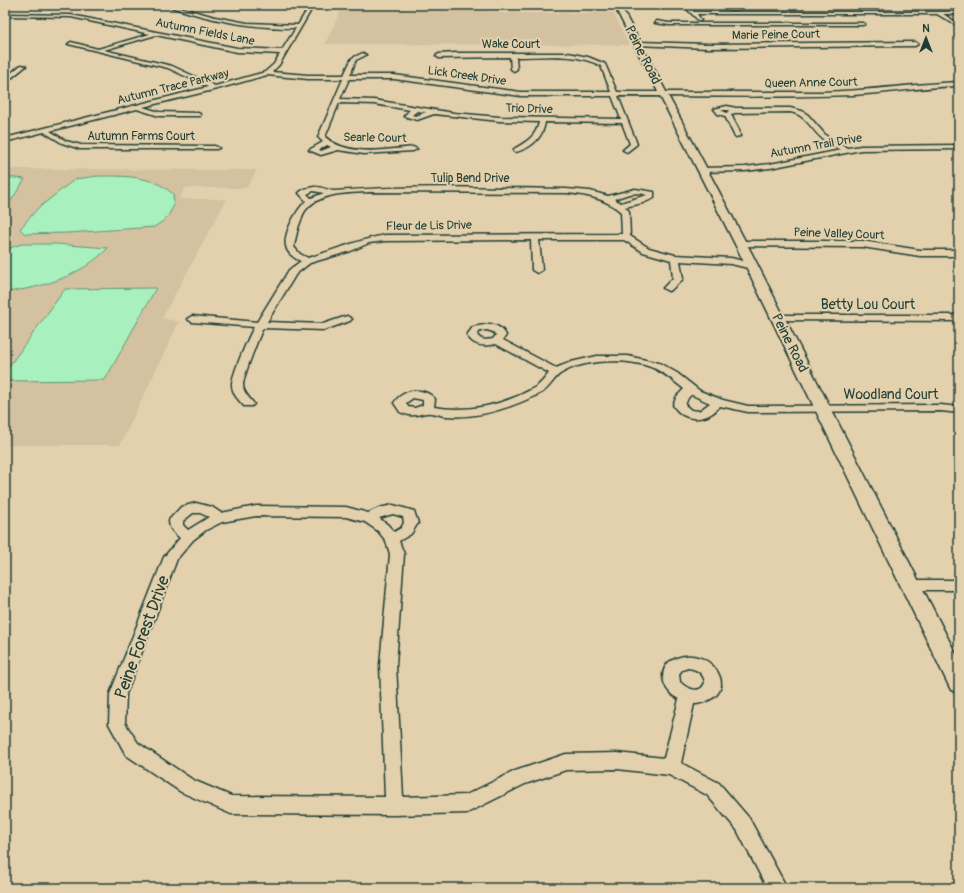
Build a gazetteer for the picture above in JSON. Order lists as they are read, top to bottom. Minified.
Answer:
{"streets":{"street":["Autumn Fields Lane","Marie Peine Court","Wake Court","Peine Road","Lick Creek Drive","Queen Anne Court","Autumn Trace Parkway","Trio Drive","Autumn Farms Court","Searle Court","Autumn Trail Drive","Tulip Bend Drive","Fleur de Lis Drive","Peine Valley Court","Betty Lou Court","Woodland Court","Peine Forest Drive"]},"crossings":[["Marie Peine Court","Peine Road"],["Wake Court","Lick Creek Drive"],["Wake Court","Trio Drive"],["Peine Road","Lick Creek Drive"],["Peine Road","Queen Anne Court"],["Peine Road","Autumn Trail Drive"],["Peine Road","Peine Valley Court"],["Peine Road","Betty Lou Court"],["Peine Road","Woodland Court"],["Lick Creek Drive","Queen Anne Court"],["Lick Creek Drive","Autumn Trace Parkway"],["Lick Creek Drive","Searle Court"],["Autumn Trace Parkway","Autumn Farms Court"],["Trio Drive","Searle Court"]],"north":"top"}
